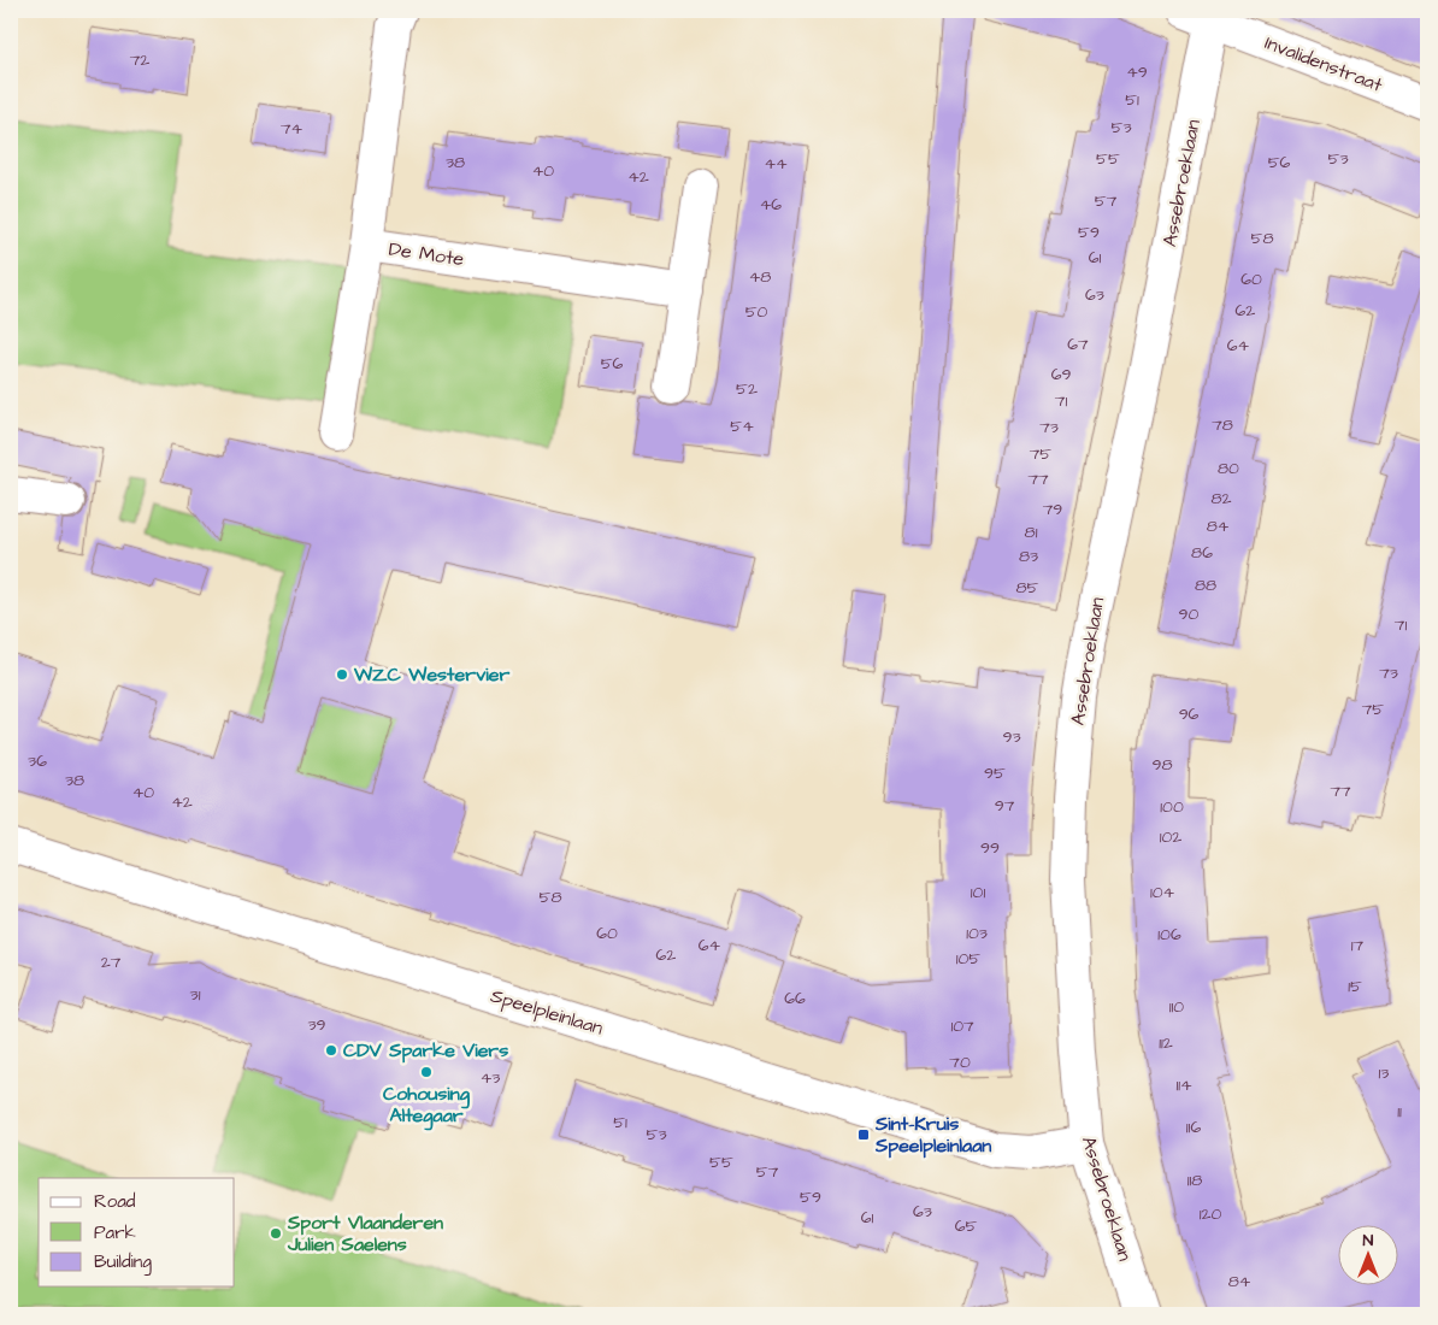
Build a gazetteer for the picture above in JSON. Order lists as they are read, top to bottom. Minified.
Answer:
{"streets":{"street":["Invalidenstraat","Assebroeklaan","De Mote","Speelpleinlaan"]},"crossings":[["Invalidenstraat","Assebroeklaan"],["Assebroeklaan","Speelpleinlaan"]],"places":{"other":["WZC Westervier","CDV Sparke Viers","Cohousing Altegaar","Sport Vlaanderen Julien Saelens"],"transit":["Sint-Kruis Speelpleinlaan"]},"house_numbers":["72","49","51","53","74","55","53","38","56","44","40","42","57","46","59","58","61","48","60","63","62","50","67","64","56","69","52","71","78","54","73","75","80","77","82","79","84","81","86","83","88","85","90","71","73","75","96","93","36","98","95","38","77","40","42","97","100","102","99","101","104","58","60","103","106","64","17","62","105","27","15","31","66","110","39","107","112","70","13","43","114","11","51","116","53","55","57","118","59","63","120","61","65","84"],"legend":["Road","Park","Building"],"north":"top"}
